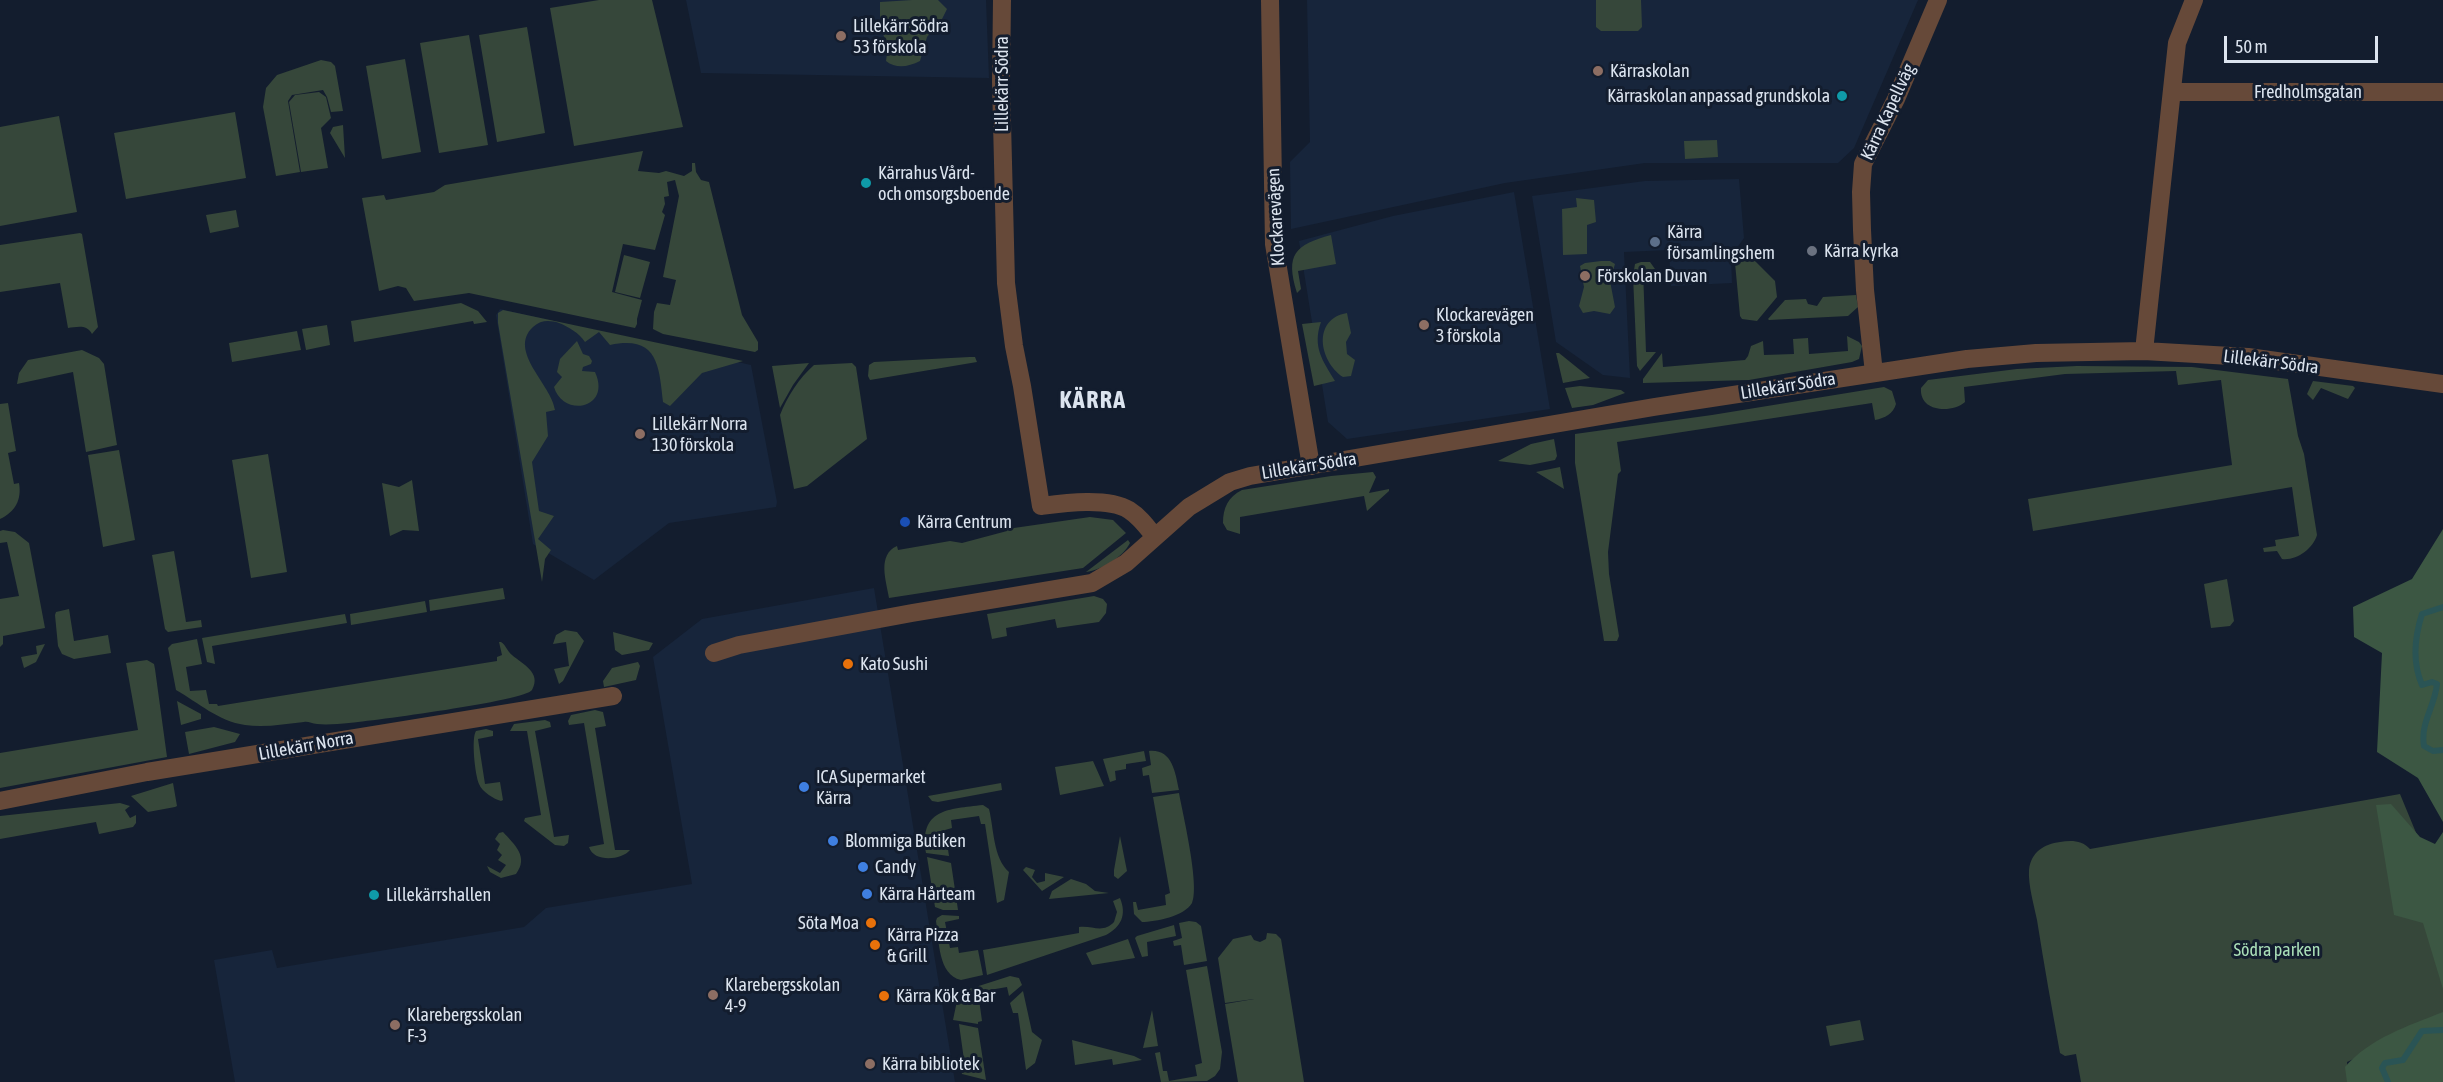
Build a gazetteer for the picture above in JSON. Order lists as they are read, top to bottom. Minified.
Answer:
{"streets":{"street":["Lillekärr Södra","Fredholmsgatan","Kärra Kapellväg","Klockarevägen","Lillekärr Norra"]},"crossings":[["Lillekärr Södra","Kärra Kapellväg"],["Lillekärr Södra","Klockarevägen"]],"districts":["KÄRRA"],"parks":["Södra parken"],"places":["Lillekärr Södra 53 förskola","Kärraskolan","Kärraskolan anpassad grundskola","Kärrahus Vård- och omsorgsboende","Kärra församlingshem","Kärra kyrka","Förskolan Duvan","Klockarevägen 3 förskola","Lillekärr Norra 130 förskola","Kärra Centrum","Kato Sushi","ICA Supermarket Kärra","Blommiga Butiken","Candy","Kärra Hårteam","Lillekärrshallen","Söta Moa","Kärra Pizza & Grill","Klarebergsskolan 4-9","Kärra Kök & Bar","Klarebergsskolan F-3","Kärra bibliotek"],"scale_bar":"50 m"}
